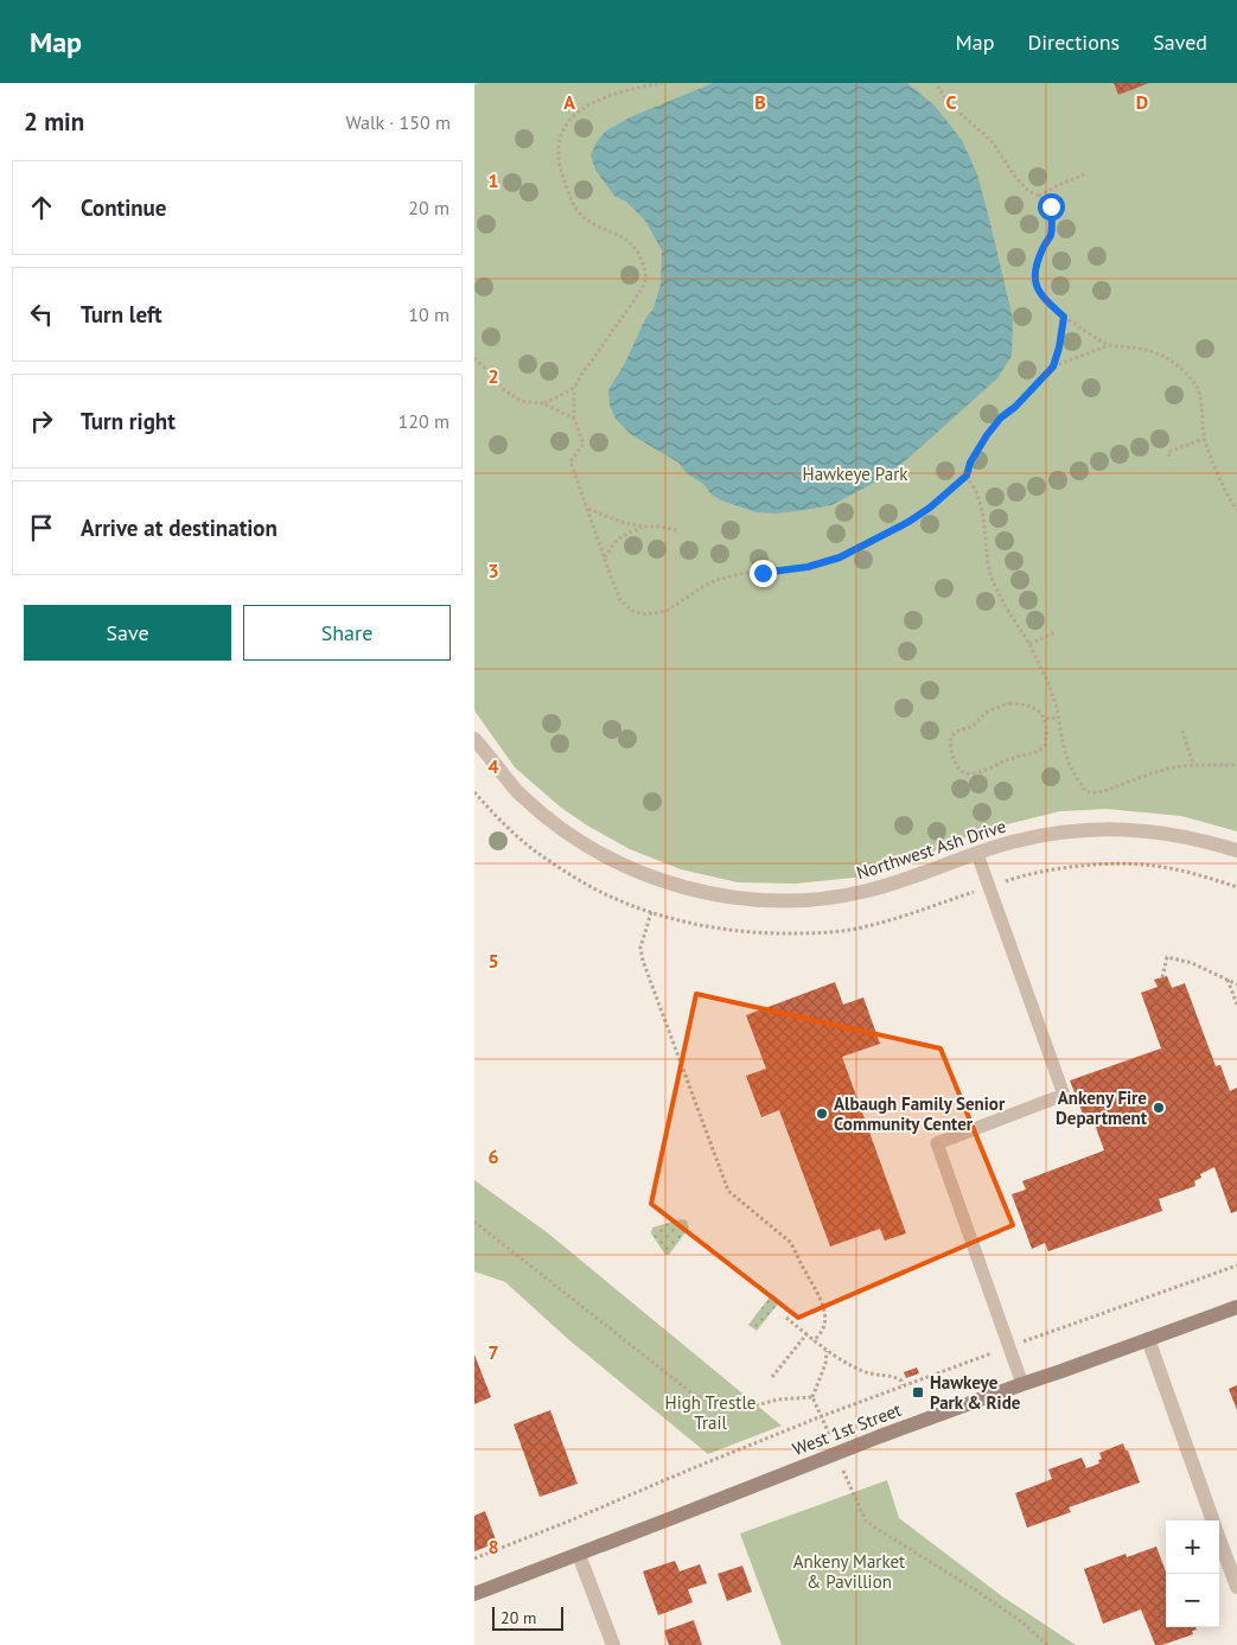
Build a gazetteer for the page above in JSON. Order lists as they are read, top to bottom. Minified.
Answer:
{"streets":{"main road":["West 1st Street"],"street":["Northwest Ash Drive"]},"parks":["Hawkeye Park","High Trestle Trail","Ankeny Market & Pavillion"],"places":{"other":["Ankeny Fire Department","Albaugh Family Senior Community Center"],"transit":["Hawkeye Park & Ride"]},"scale_bar":"20 m","page":{"header":"Map","nav":["Map","Directions","Saved"],"heading":["2 min","Walk · 150 m"],"list":[["Continue","20 m"],["Turn left","10 m"],["Turn right","120 m"],"Arrive at destination"],"buttons":["Save","Share"],"map_buttons":["+","−"],"scale":"20 m"},"grid":{"columns":["A","B","C","D"],"rows":["1","2","3","4","5","6","7","8"]}}
